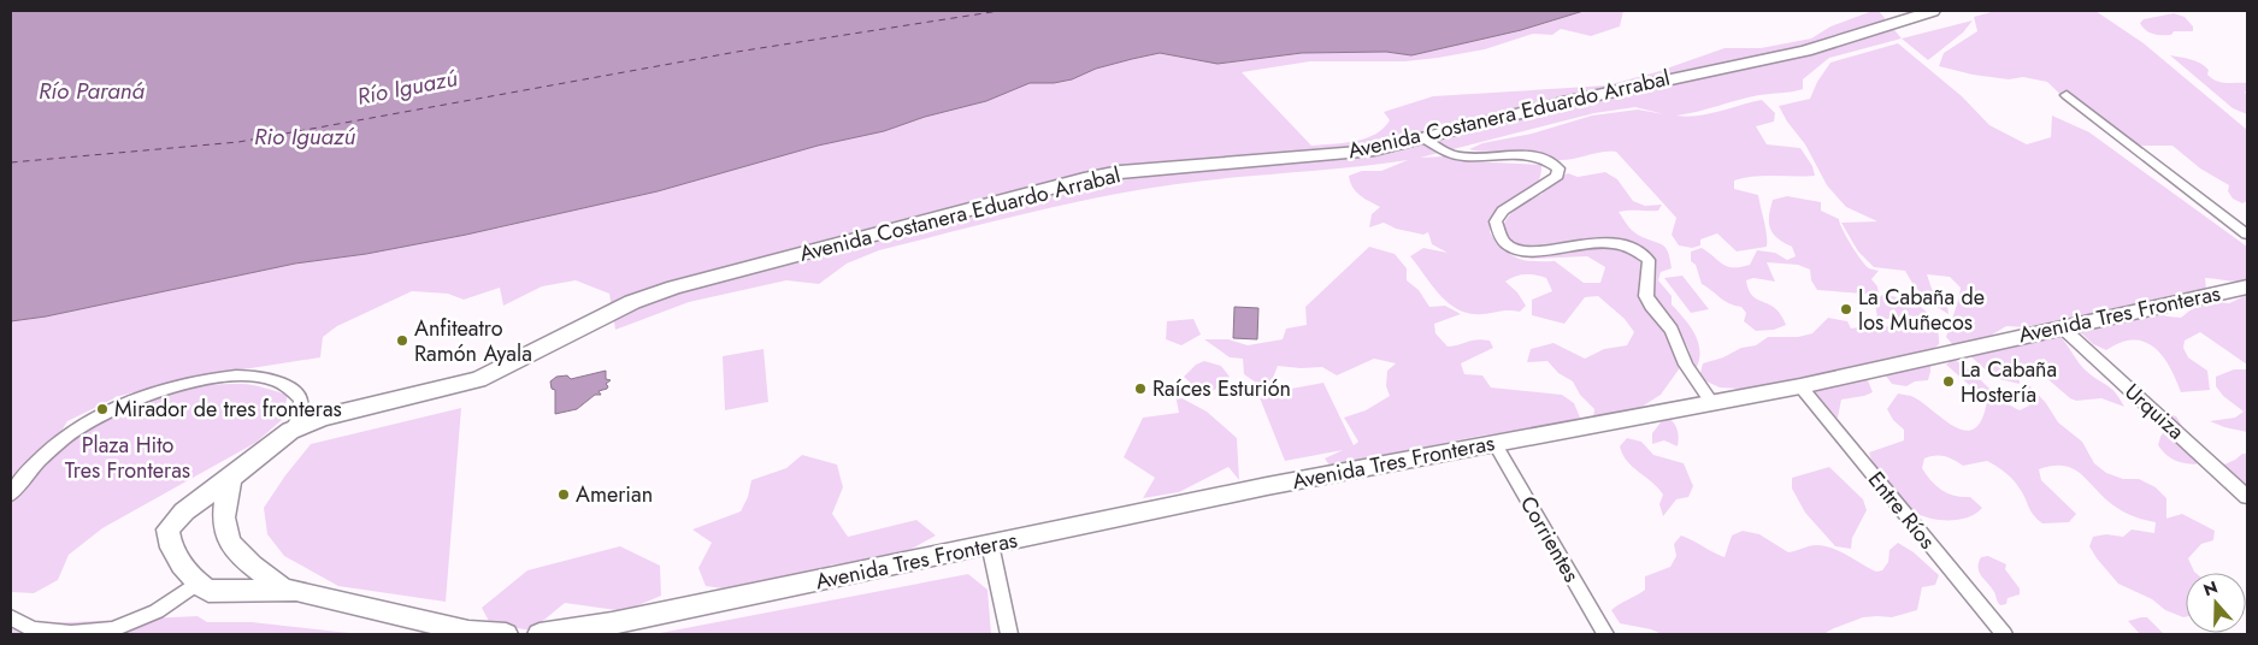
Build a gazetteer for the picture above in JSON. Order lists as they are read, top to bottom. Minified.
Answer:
{"streets":{"main road":["Avenida Costanera Eduardo Arrabal","Avenida Tres Fronteras"],"street":["Urquiza","Entre Ríos","Corrientes"]},"crossings":[["Avenida Tres Fronteras","Urquiza"],["Avenida Tres Fronteras","Entre Ríos"],["Avenida Tres Fronteras","Corrientes"]],"water":["Río Iguazú","Río Paraná","Rio Iguazú"],"parks":["Plaza Hito Tres Fronteras"],"places":["La Cabaña de los Muñecos","Anfiteatro Ramón Ayala","La Cabaña Hostería","Raíces Esturión","Mirador de tres fronteras","Amerian"],"north":"top"}
